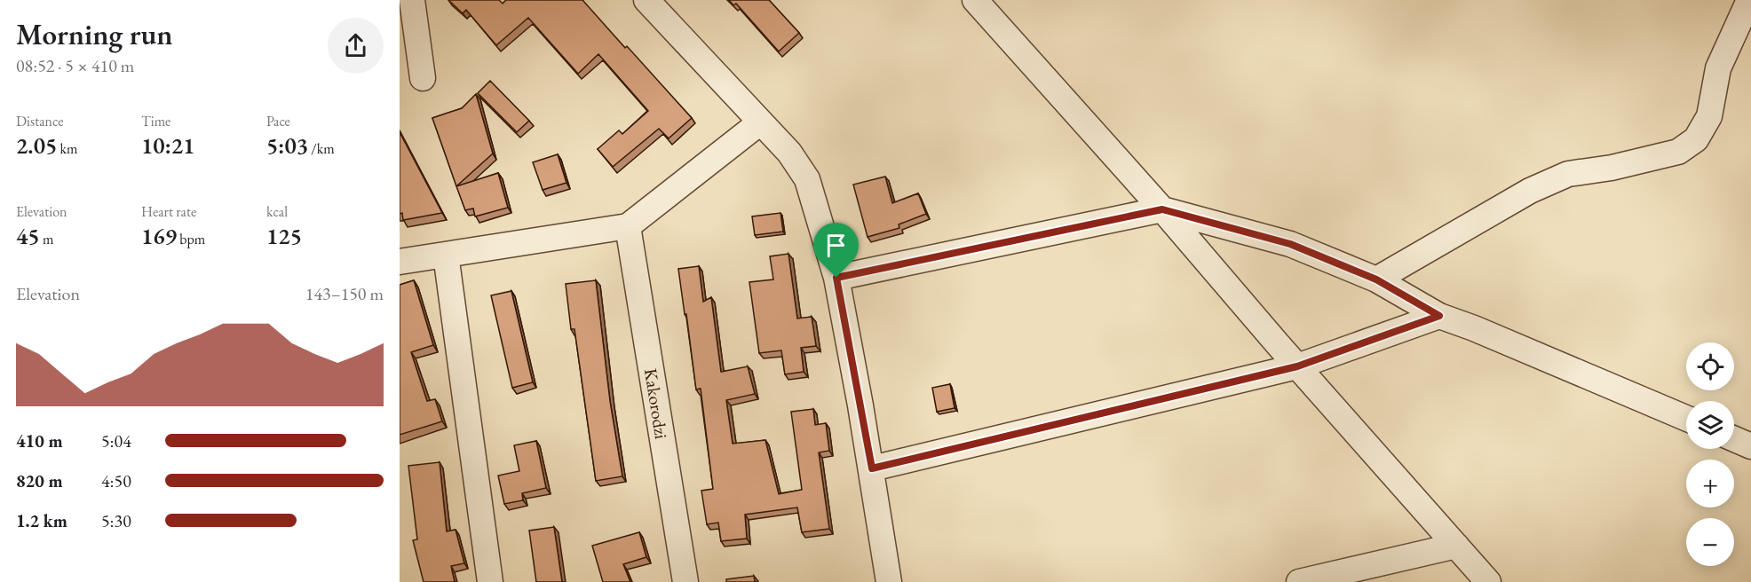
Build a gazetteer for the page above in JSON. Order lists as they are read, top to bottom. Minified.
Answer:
{"streets":{"street":["Kakorodzi"]},"page":{"heading":["Morning run","08:52 · 5 × 410 m"],"stats":[["Distance","2.05 km"],["Time","10:21"],["Pace","5:03 /km"],["Elevation","45 m"],["Heart rate","169 bpm"],["kcal","125"]],"chart":["Elevation","143–150 m"],"map_buttons":["+","−"],"list":[{"name":"410 m","note":"5:04"},{"name":"820 m","note":"4:50"},{"name":"1.2 km","note":"5:30"}]}}
